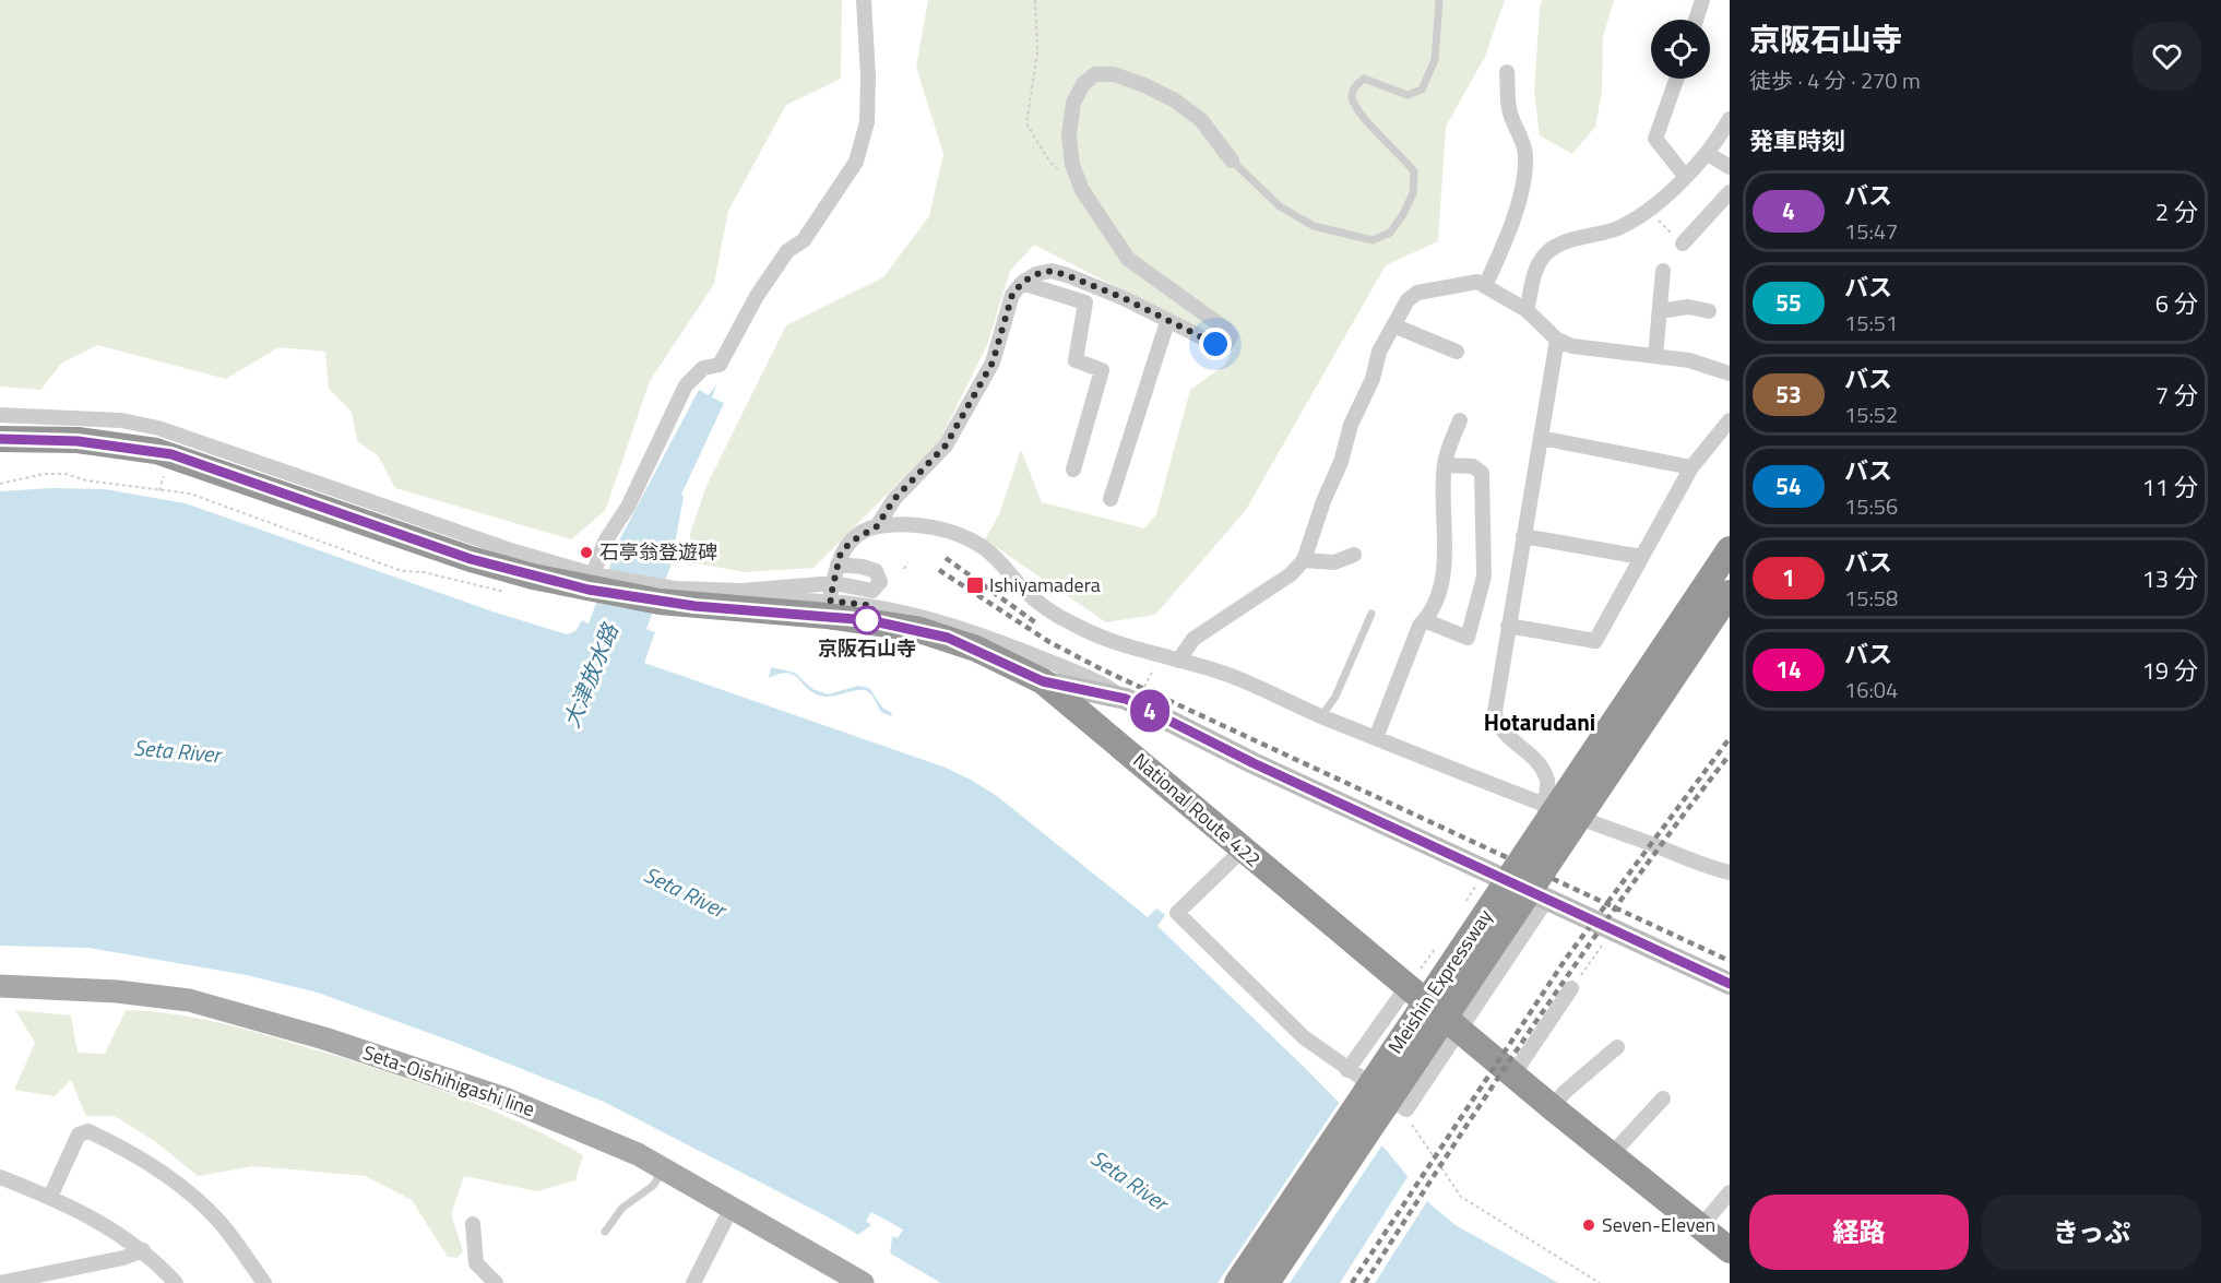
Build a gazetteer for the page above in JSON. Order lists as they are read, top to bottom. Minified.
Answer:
{"streets":{"highway":["National Route 422","Meishin Expressway"],"main road":["Seta-Oishihigashi line"]},"districts":["Hotarudani"],"water":["大津放水路","Seta River"],"places":{"other":["石亭翁登遊碑","京阪石山寺","Seven-Eleven"],"transit":["Ishiyamadera"]},"lines":["bus line 4"],"page":{"on_map":"4","heading":[["京阪石山寺","徒歩 · 4 分 · 270 m"],"発車時刻"],"list":[{"mark":"4","name":"バス","note":"15:47","value":"2 分"},{"mark":"55","name":"バス","note":"15:51","value":"6 分"},{"mark":"53","name":"バス","note":"15:52","value":"7 分"},{"mark":"54","name":"バス","note":"15:56","value":"11 分"},{"mark":"1","name":"バス","note":"15:58","value":"13 分"},{"mark":"14","name":"バス","note":"16:04","value":"19 分"}],"buttons":["経路","きっぷ"]}}
